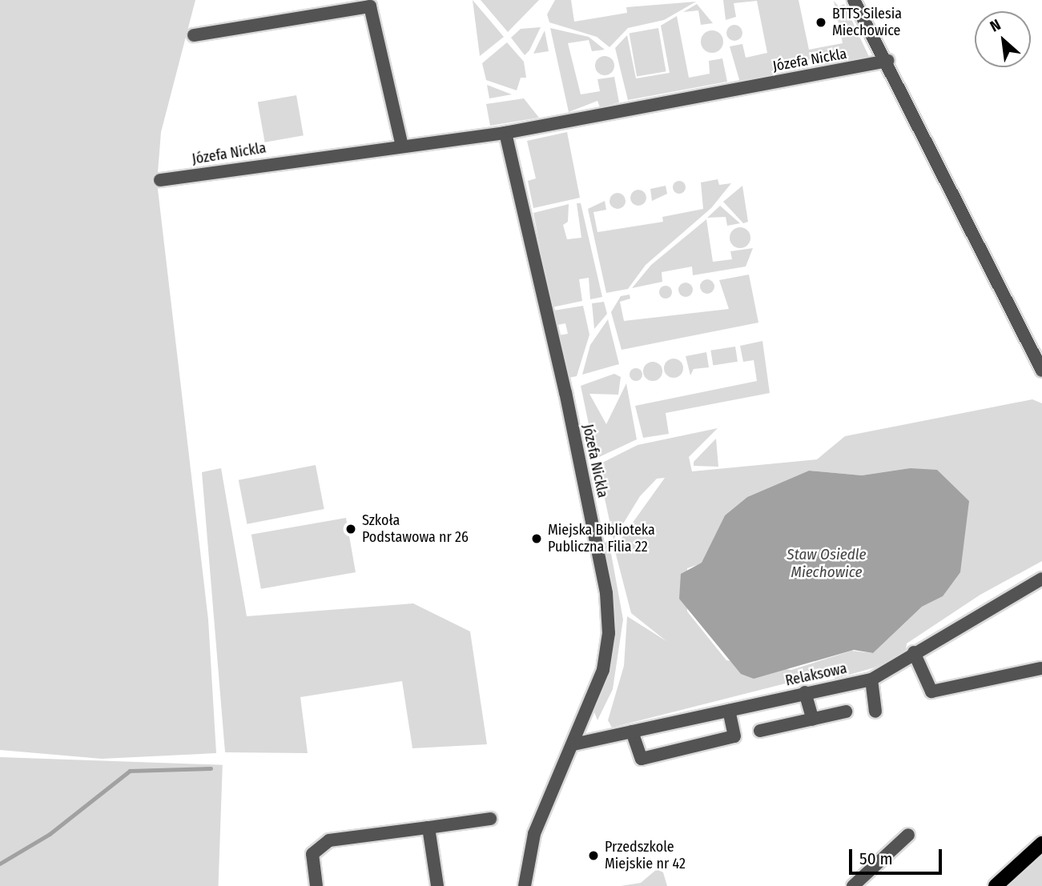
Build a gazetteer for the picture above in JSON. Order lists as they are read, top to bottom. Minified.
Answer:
{"streets":{"street":["Józefa Nickla","Relaksowa"]},"crossings":[["Józefa Nickla","Relaksowa"]],"water":["Staw Osiedle Miechowice"],"places":["BTTS Silesia Miechowice","Szkoła Podstawowa nr 26","Miejska Biblioteka Publiczna Filia 22","Przedszkole Miejskie nr 42"],"scale_bar":"50 m","north":"top left"}
